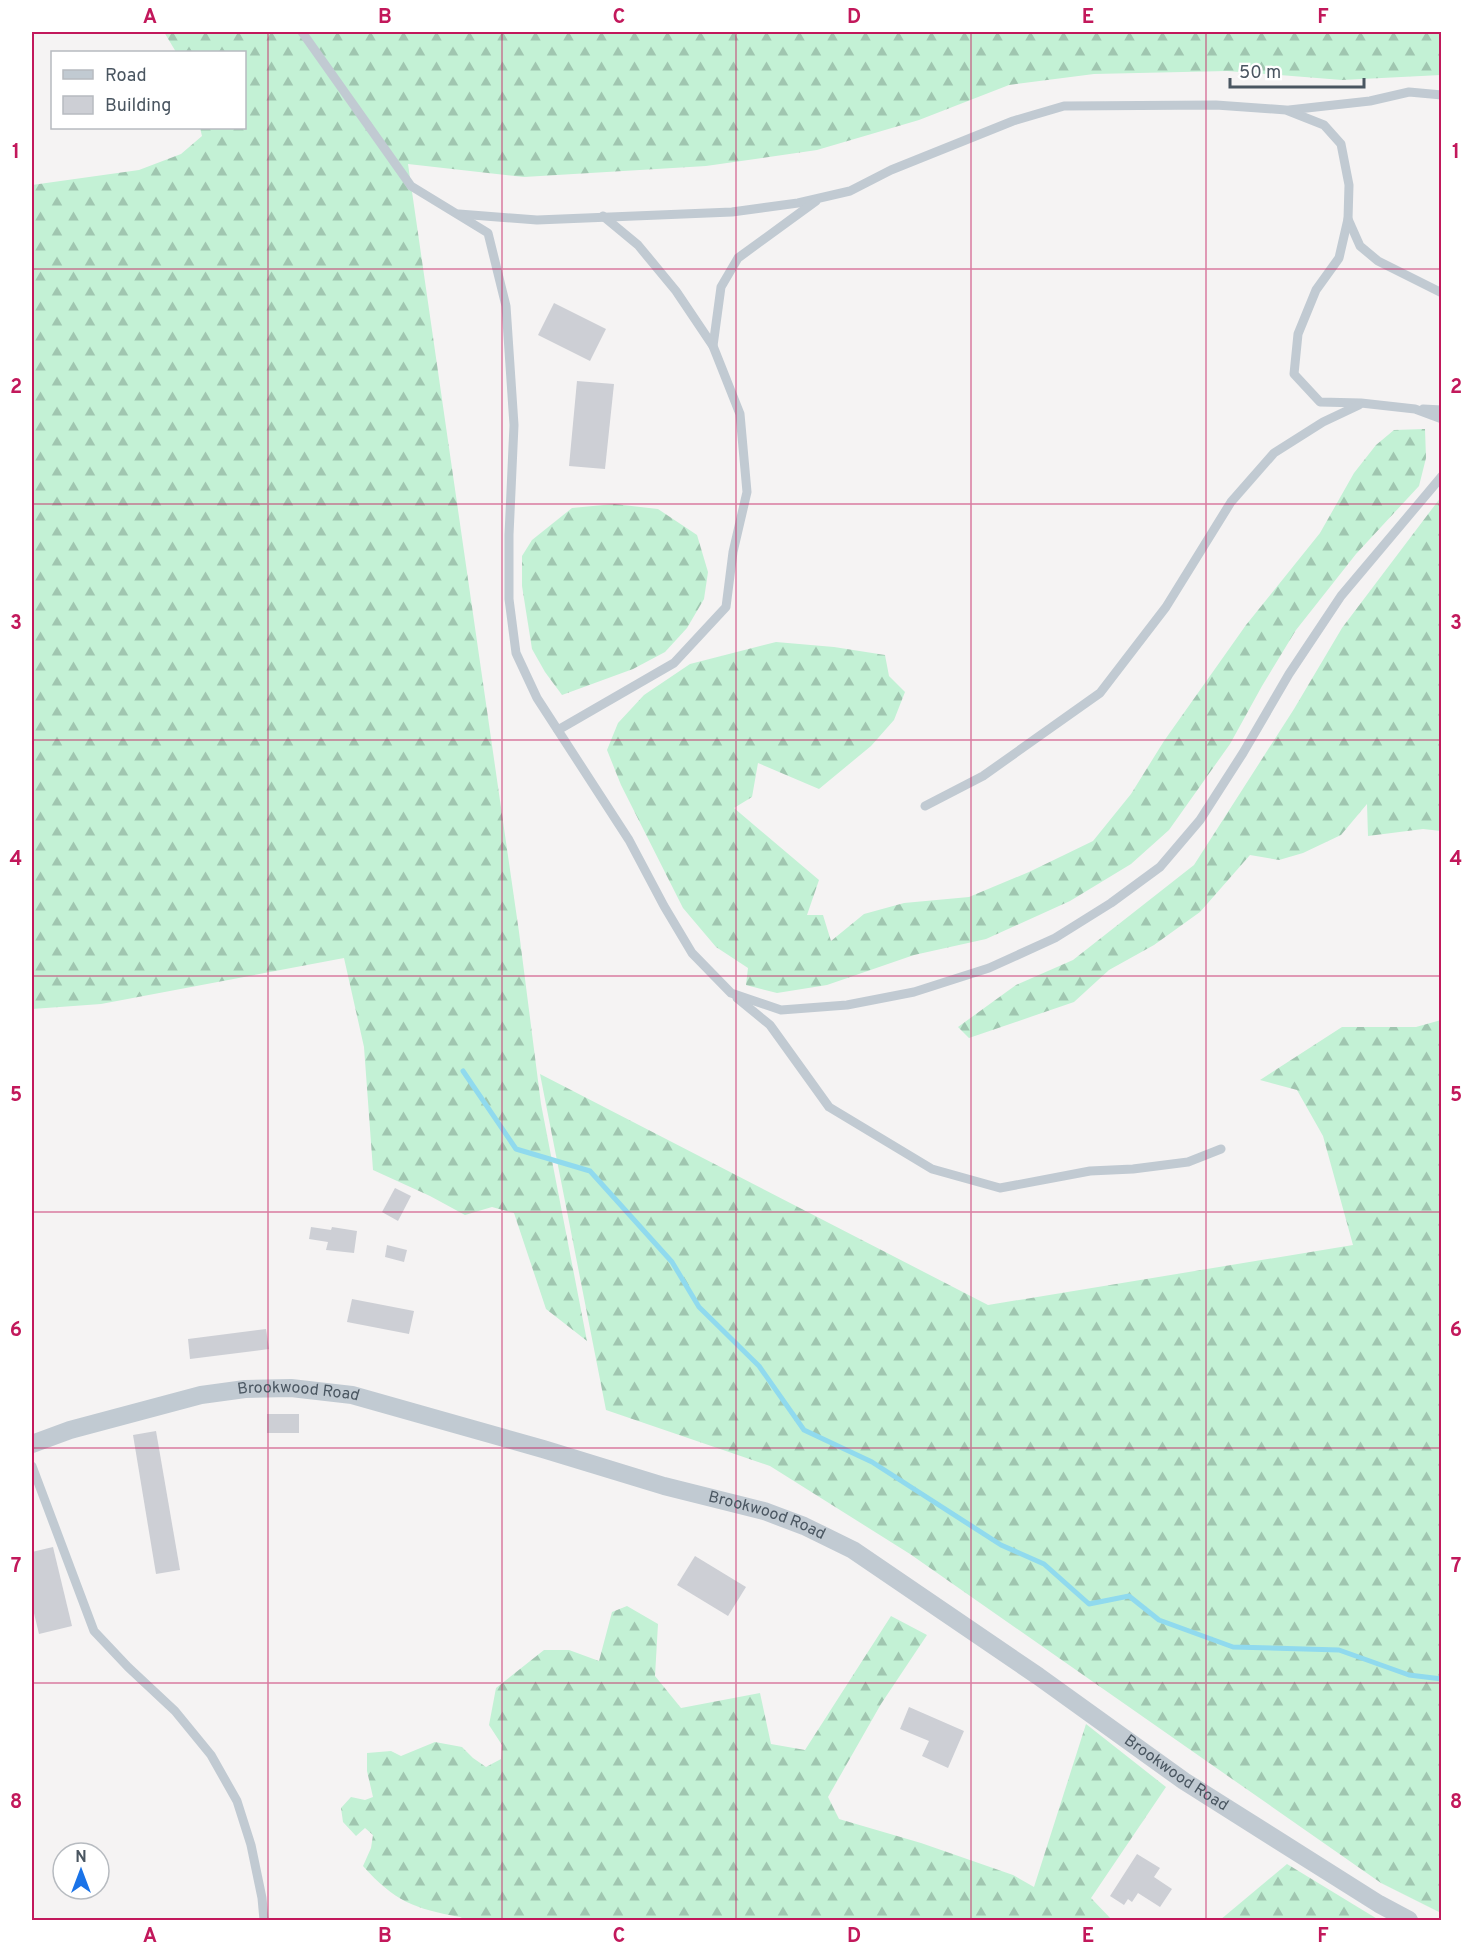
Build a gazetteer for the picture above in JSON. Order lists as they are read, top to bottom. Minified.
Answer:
{"streets":{"street":["Brookwood Road"]},"legend":["Road","Building"],"scale_bar":"50 m","north":"top","grid":{"columns":["A","B","C","D","E","F"],"rows":["1","2","3","4","5","6","7","8"]}}
